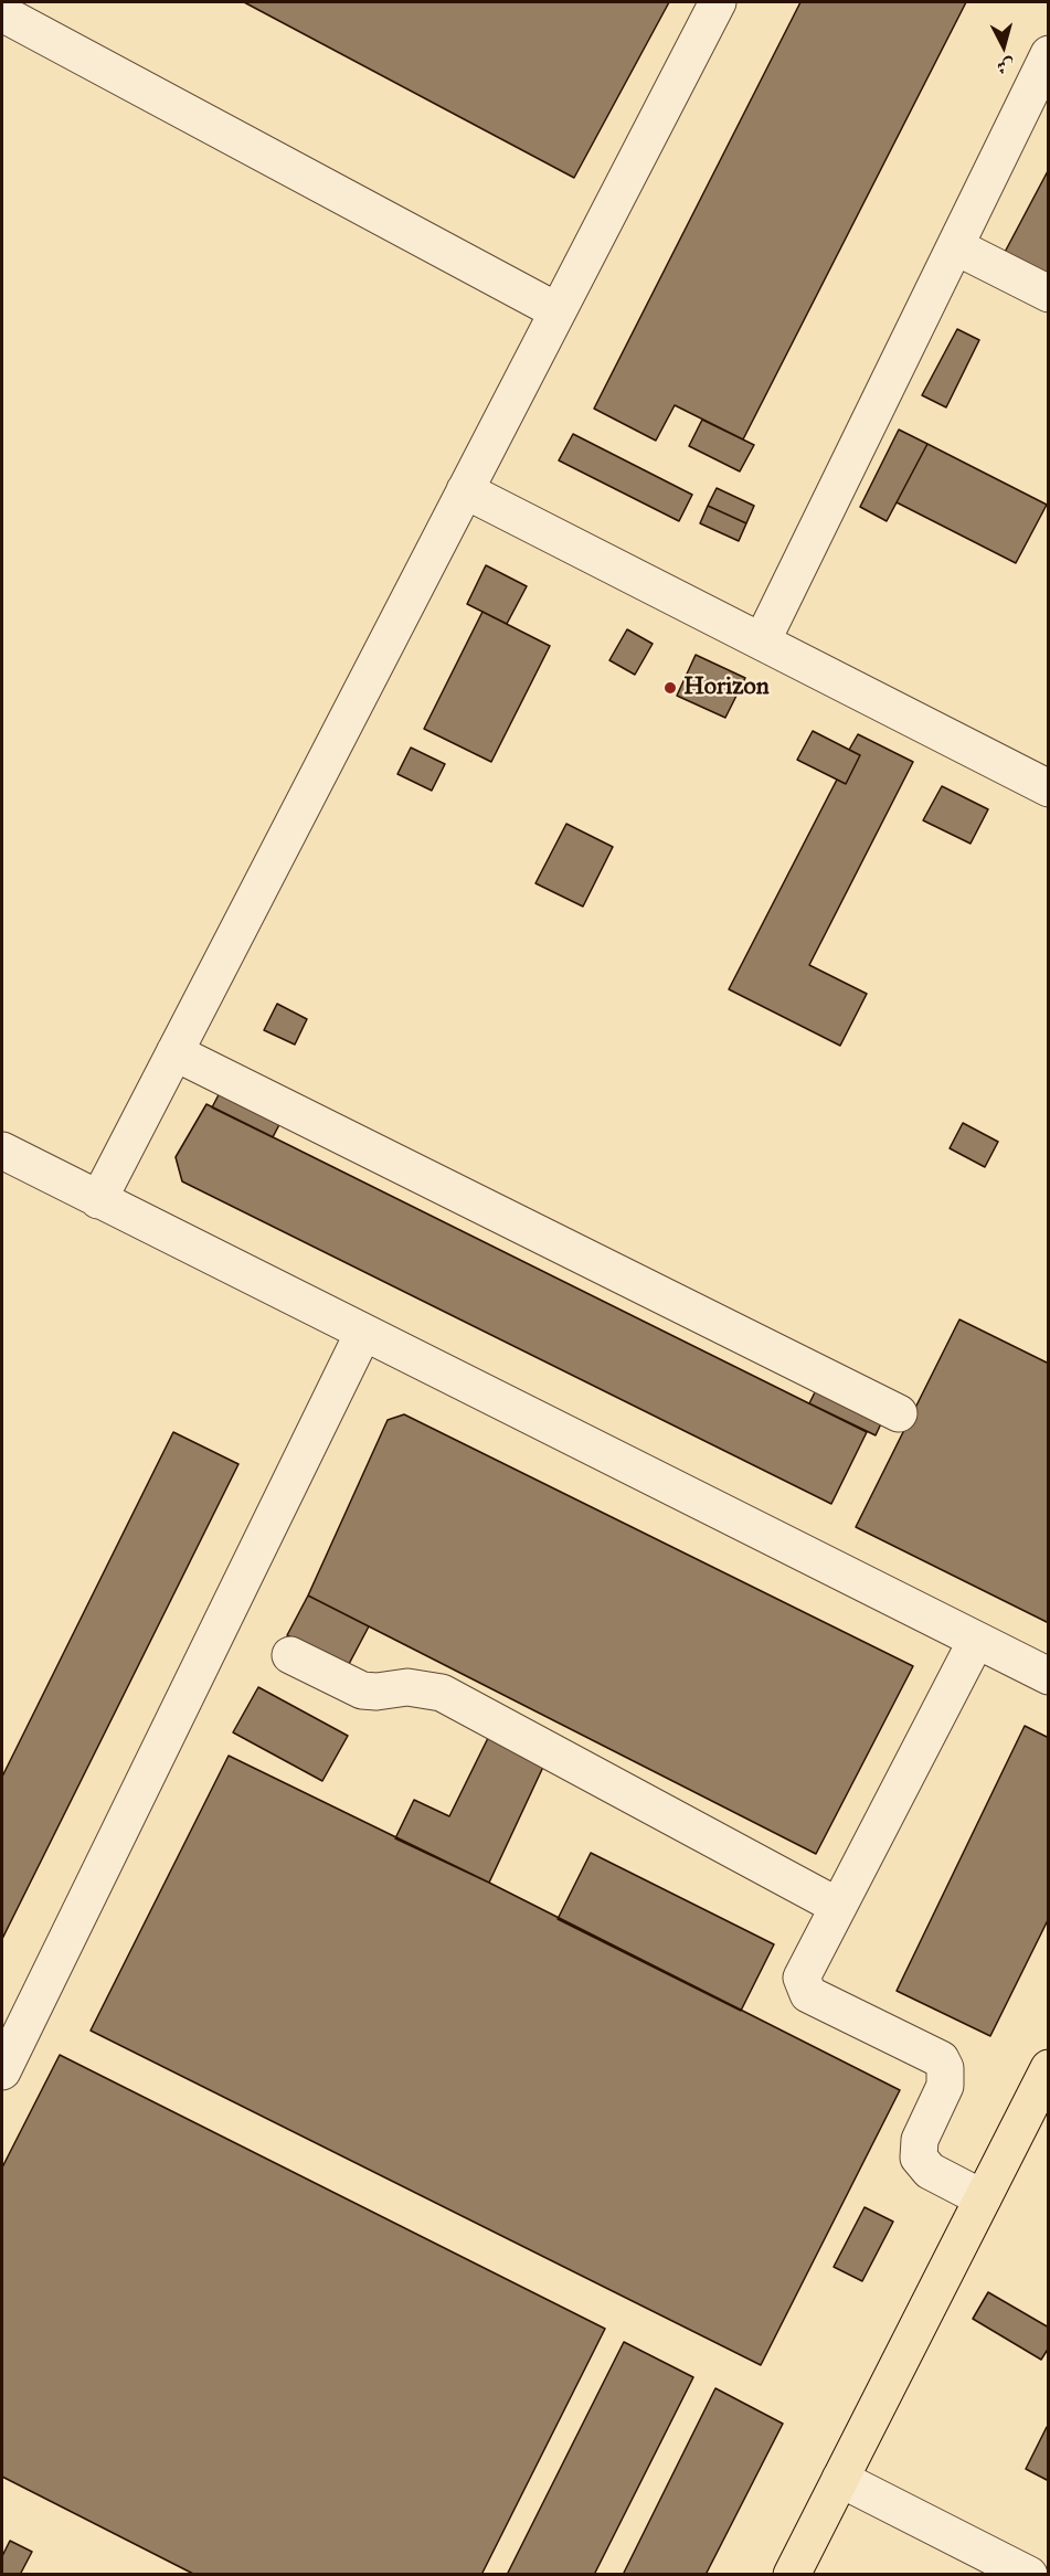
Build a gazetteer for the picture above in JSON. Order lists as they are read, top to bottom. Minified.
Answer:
{"places":["Horizon"],"north":"bottom"}
